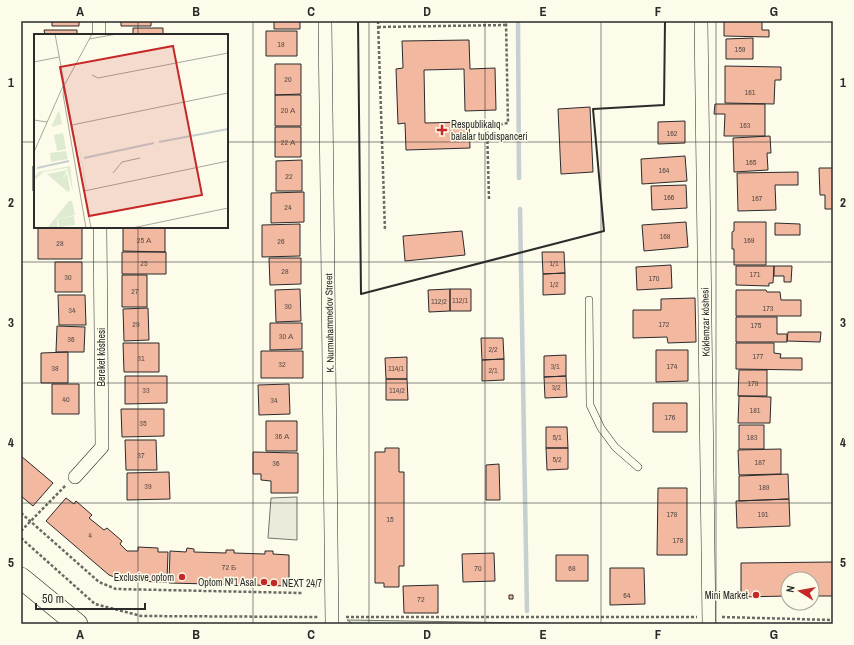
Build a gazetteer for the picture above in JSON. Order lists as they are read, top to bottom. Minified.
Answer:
{"streets":{"street":["Kóklemzar kóshesi","K. Nurmuhammedov Street","Bereket kóshesi"]},"places":{"health":["Respublikalıq balalar tubdispanceri"],"other":["Exclusive optom","Optom №1 Asal","NEXT 24/7","Mini Market"]},"house_numbers":["18","159","20","161","20 А","163","162","22 А","165","164","22","166","167","24","168","25 А","169","26","28","25","1/1","28","171","30","170","1/2","27","112/1","112/2","30","173","34","29","172","175","30 А","36","2/2","177","31","32","3/1","174","38","114/1","2/1","179","3/2","33","114/2","40","34","181","176","35","36 А","5/1","183","37","5/2","187","36","39","189","178","191","15","4","178","72 Б","70","68","64","72"],"scale_bar":"50 m","north":"left","grid":{"columns":["A","B","C","D","E","F","G"],"rows":["1","2","3","4","5"]}}
